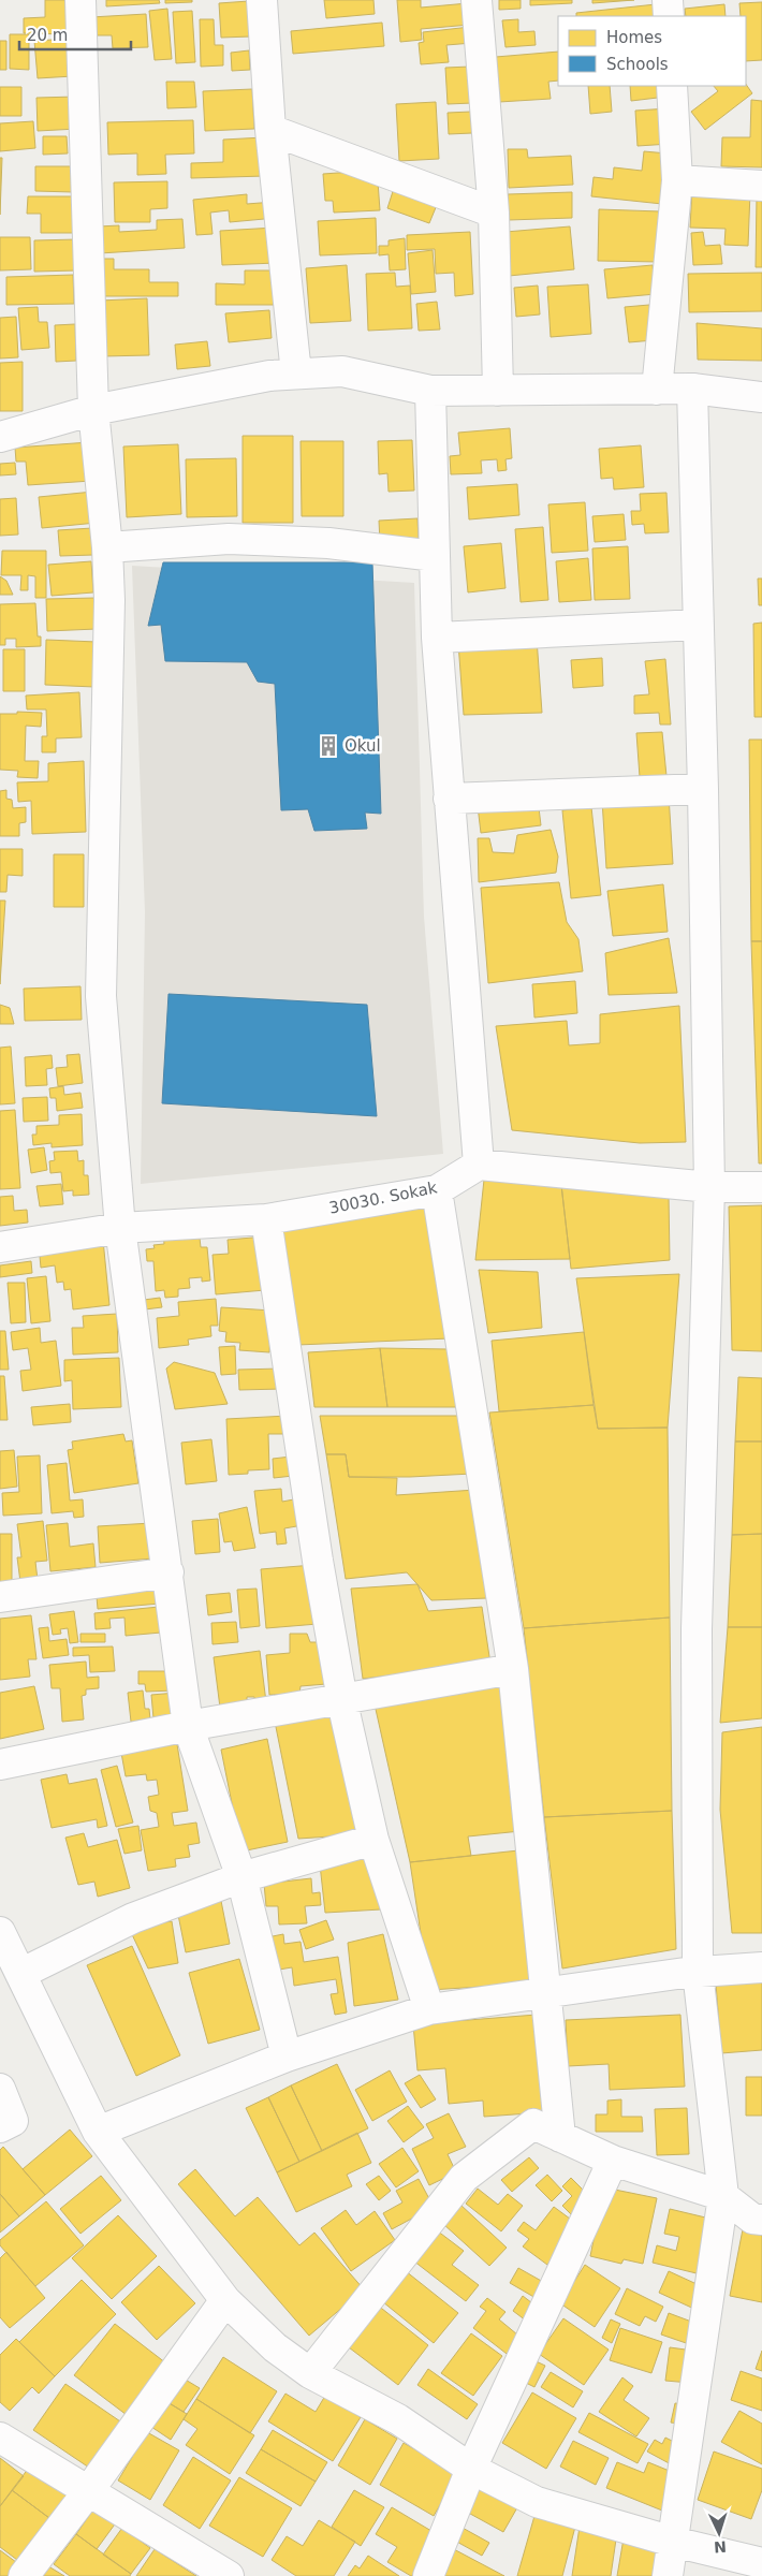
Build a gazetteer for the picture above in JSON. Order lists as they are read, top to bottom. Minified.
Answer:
{"streets":{"street":["30030. Sokak"]},"places":{"building":["Okul"]},"legend":["Homes","Schools"],"scale_bar":"20 m","north":"bottom"}
